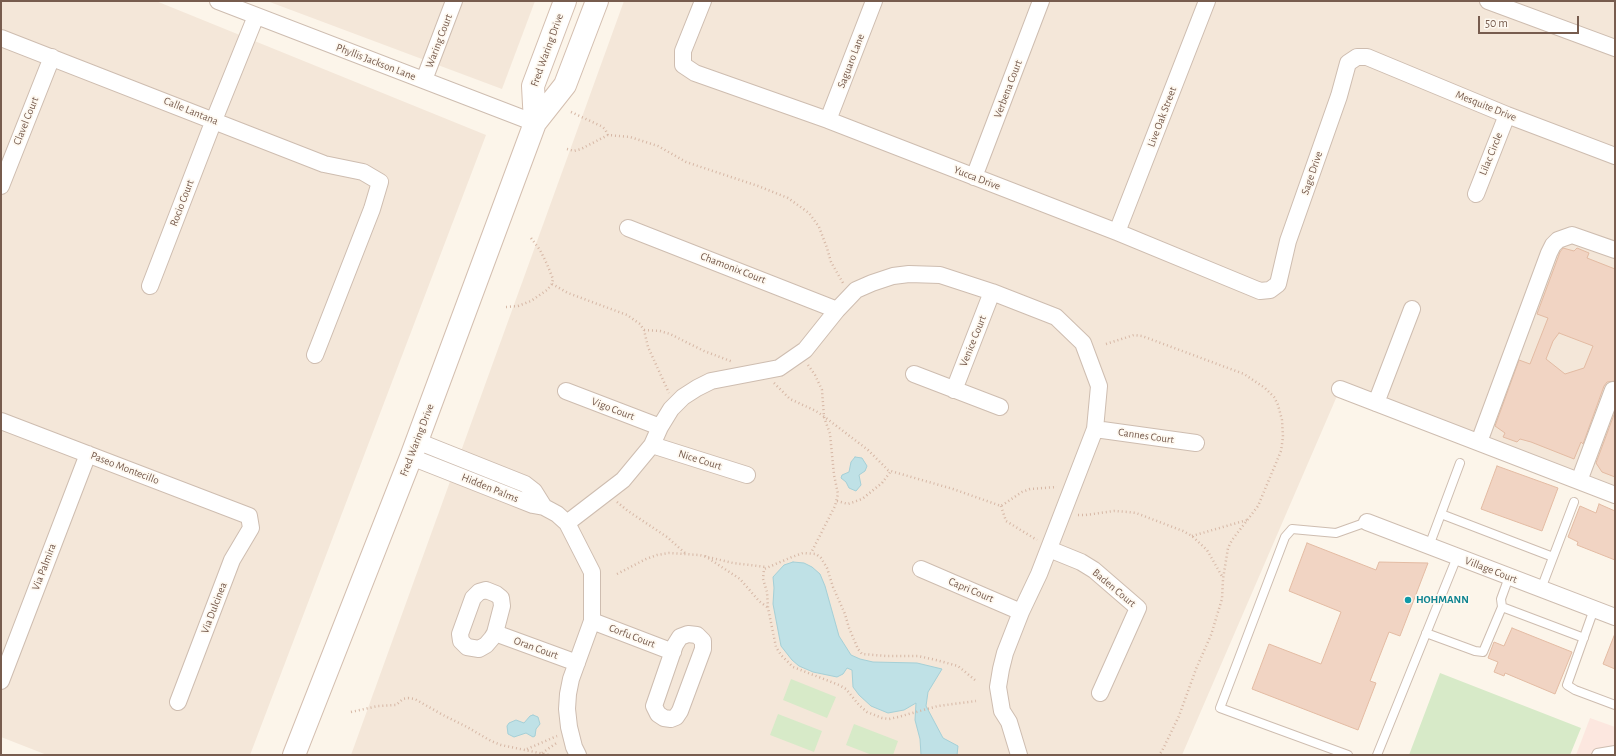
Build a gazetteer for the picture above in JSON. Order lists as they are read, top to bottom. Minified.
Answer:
{"streets":{"main road":["Fred Waring Drive"],"street":["Waring Court","Saguaro Lane","Phyllis Jackson Lane","Verbena Court","Mesquite Drive","Calle Lantana","Live Oak Street","Clavel Court","Lilac Circle","Sage Drive","Yucca Drive","Rocio Court","Chamonix Court","Venice Court","Vigo Court","Cannes Court","Nice Court","Paseo Montecillo","Hidden Palms","Via Palmira","Village Court","Baden Court","Capri Court","Via Dulcinea","Corfu Court","Oran Court"]},"crossings":[["Waring Court","Phyllis Jackson Lane"],["Fred Waring Drive","Phyllis Jackson Lane"],["Fred Waring Drive","Hidden Palms"],["Saguaro Lane","Yucca Drive"],["Phyllis Jackson Lane","Rocio Court"],["Verbena Court","Yucca Drive"],["Mesquite Drive","Lilac Circle"],["Mesquite Drive","Sage Drive"],["Calle Lantana","Clavel Court"],["Calle Lantana","Rocio Court"],["Live Oak Street","Yucca Drive"],["Sage Drive","Yucca Drive"],["Paseo Montecillo","Via Palmira"],["Paseo Montecillo","Via Dulcinea"]],"places":["HOHMANN"],"scale_bar":"50 m"}
